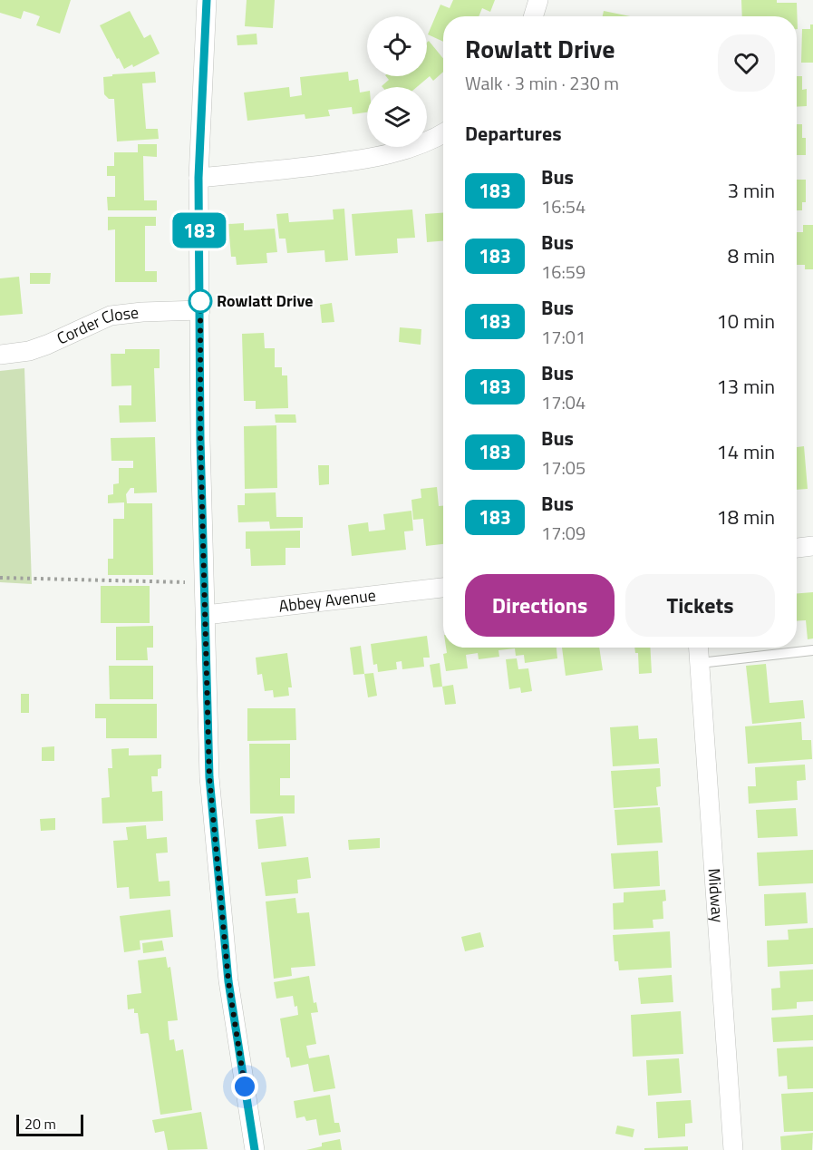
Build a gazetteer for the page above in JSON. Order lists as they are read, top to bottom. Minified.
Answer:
{"streets":{"street":["Corder Close","Abbey Avenue","Midway"]},"places":["Rowlatt Drive"],"lines":["bus line 183"],"scale_bar":"20 m","page":{"on_map":"183","heading":[["Rowlatt Drive","Walk · 3 min · 230 m"],"Departures"],"list":[{"mark":"183","name":"Bus","note":"16:54","value":"3 min"},{"mark":"183","name":"Bus","note":"16:59","value":"8 min"},{"mark":"183","name":"Bus","note":"17:01","value":"10 min"},{"mark":"183","name":"Bus","note":"17:04","value":"13 min"},{"mark":"183","name":"Bus","note":"17:05","value":"14 min"},{"mark":"183","name":"Bus","note":"17:09","value":"18 min"}],"buttons":["Directions","Tickets"],"scale":"20 m"}}
